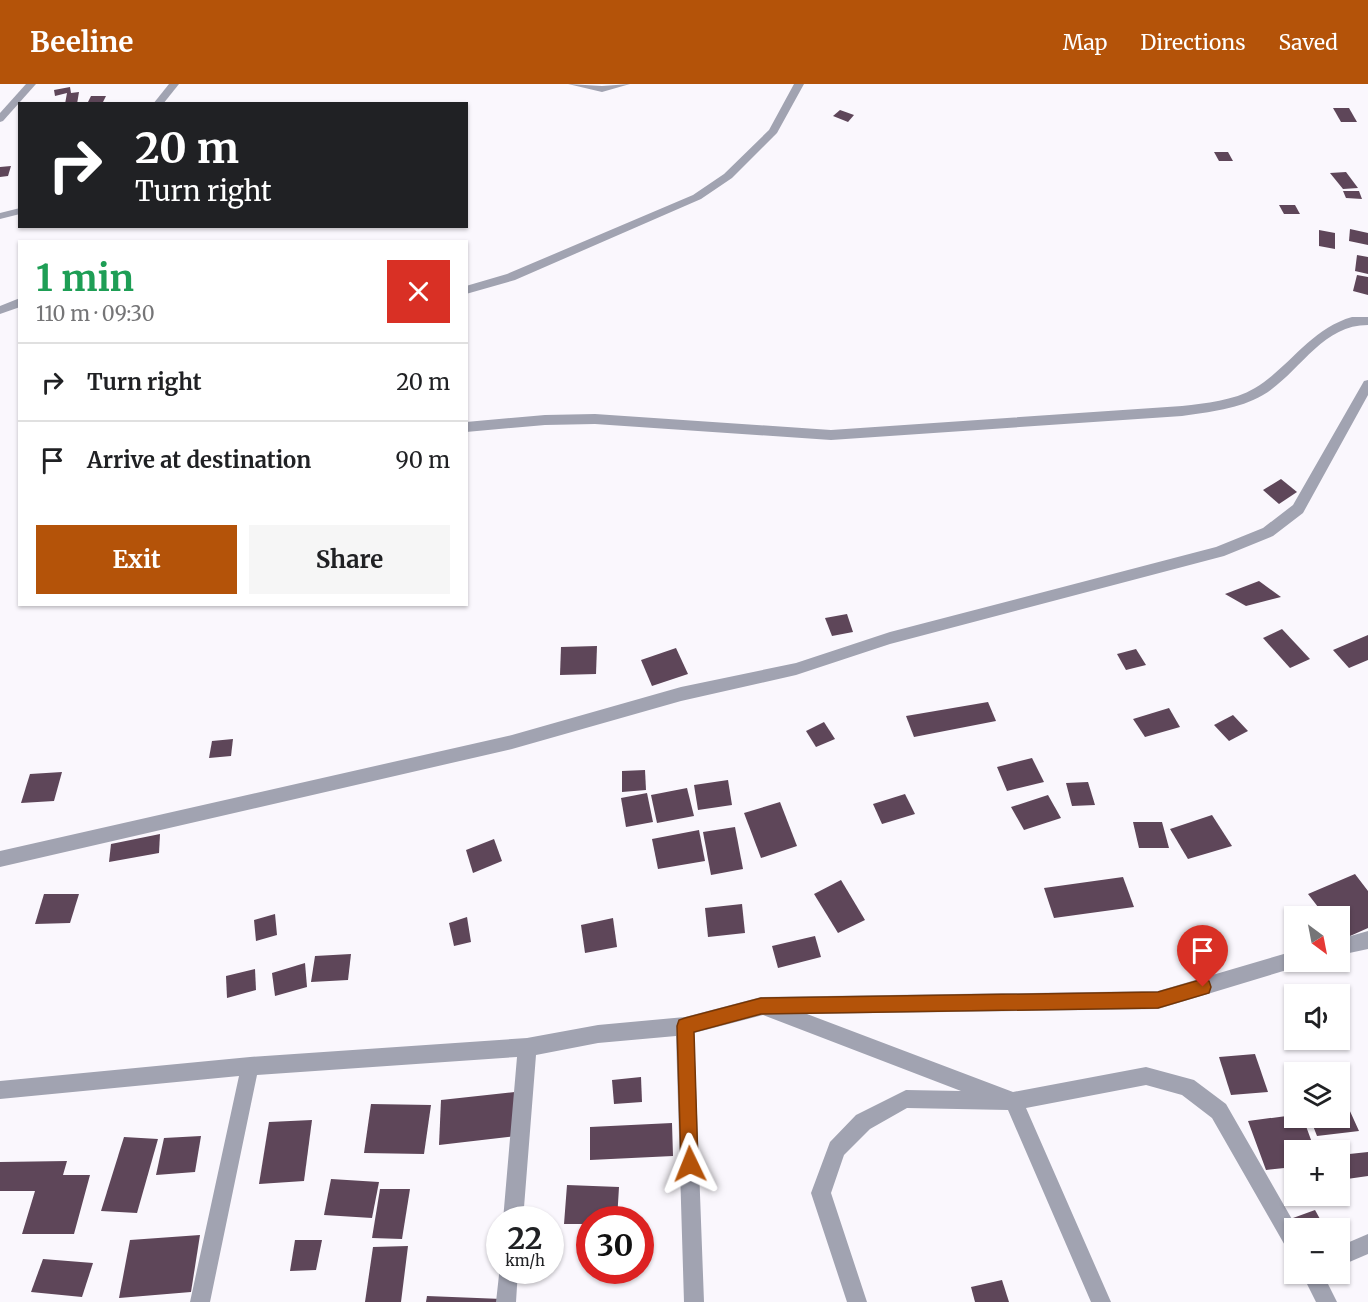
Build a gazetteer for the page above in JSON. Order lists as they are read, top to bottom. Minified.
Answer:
{"north":"bottom right","page":{"header":"Beeline","nav":["Map","Directions","Saved"],"turn":["20 m","Turn right"],"heading":["1 min","110 m · 09:30"],"list":[{"name":"Turn right","value":"20 m"},{"name":"Arrive at destination","value":"90 m"}],"buttons":["Exit","Share"],"map_buttons":["+","−"],"speed":"22 km/h","limit":"30"}}
